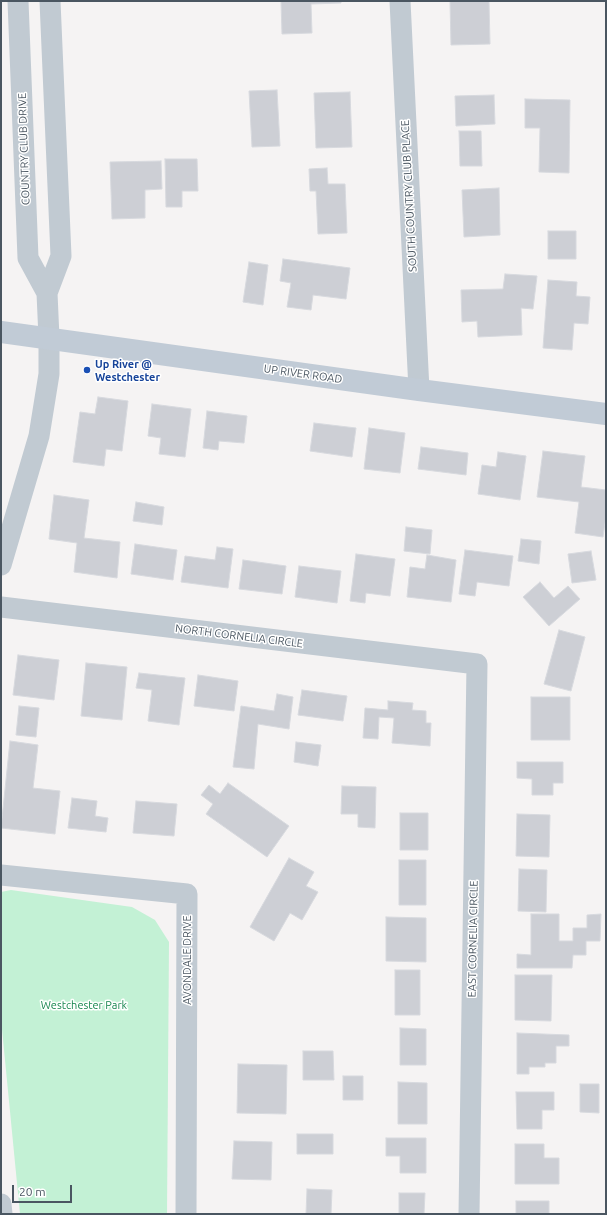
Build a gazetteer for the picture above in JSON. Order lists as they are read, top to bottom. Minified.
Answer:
{"streets":{"street":["COUNTRY CLUB DRIVE","SOUTH COUNTRY CLUB PLACE","UP RIVER ROAD","NORTH CORNELIA CIRCLE","EAST CORNELIA CIRCLE","AVONDALE DRIVE"]},"crossings":[["COUNTRY CLUB DRIVE","UP RIVER ROAD"],["SOUTH COUNTRY CLUB PLACE","UP RIVER ROAD"],["NORTH CORNELIA CIRCLE","EAST CORNELIA CIRCLE"]],"parks":["Westchester Park"],"places":["Up River @ Westchester"],"scale_bar":"20 m"}
